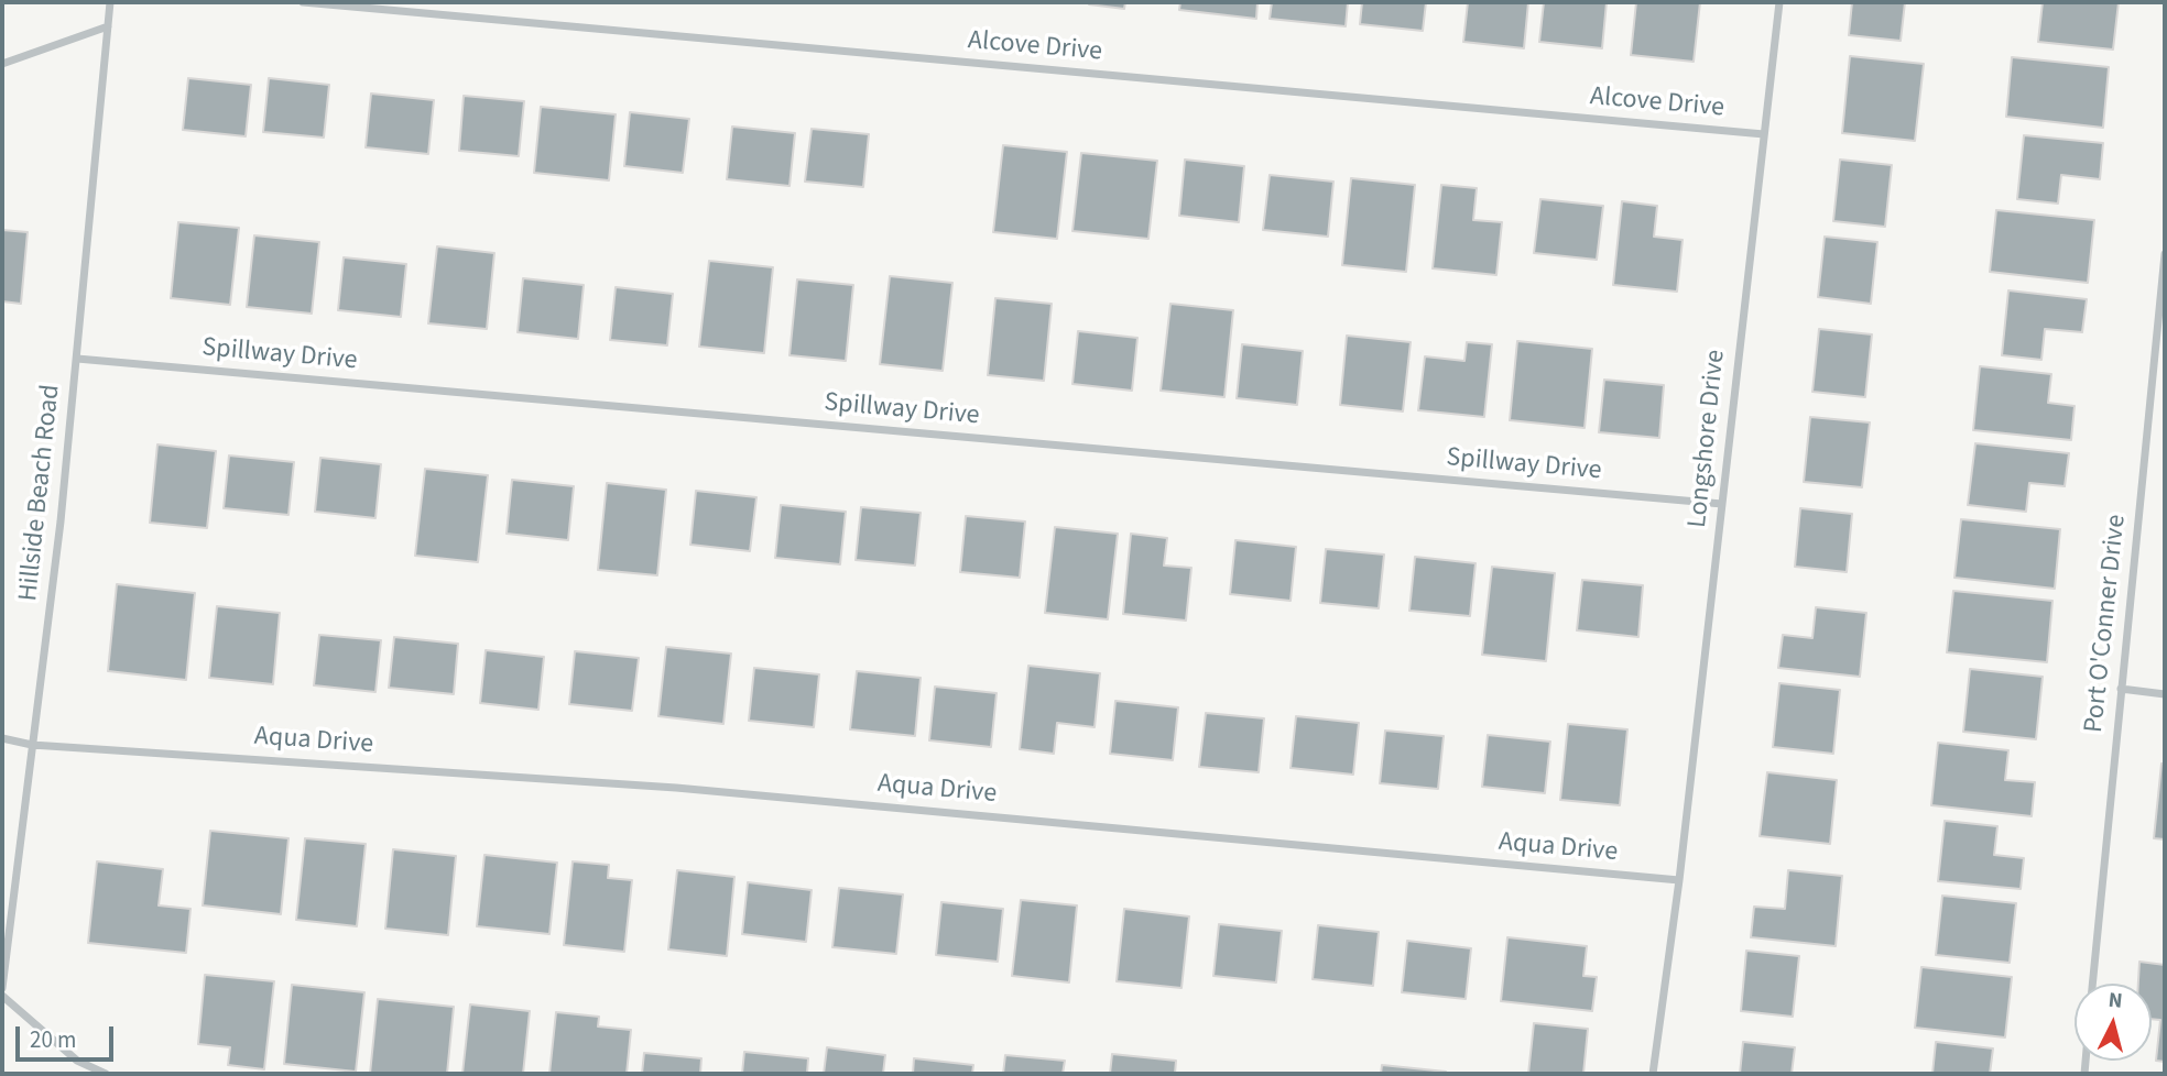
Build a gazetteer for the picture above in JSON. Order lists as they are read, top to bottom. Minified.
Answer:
{"streets":{"street":["Alcove Drive","Spillway Drive","Longshore Drive","Hillside Beach Road","Port O'Conner Drive","Aqua Drive"]},"crossings":[["Alcove Drive","Longshore Drive"],["Spillway Drive","Longshore Drive"],["Spillway Drive","Hillside Beach Road"],["Longshore Drive","Aqua Drive"],["Hillside Beach Road","Aqua Drive"]],"scale_bar":"20 m","north":"top"}
